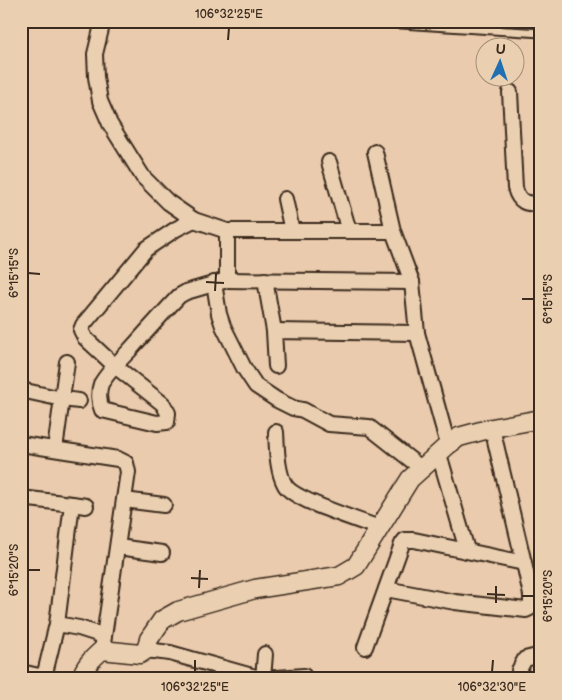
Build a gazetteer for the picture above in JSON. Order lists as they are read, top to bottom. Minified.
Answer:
{"north":"top","coordinates":["106°32'25\"E","6°15'15\"S","6°15'20\"S","106°32'30\"E"]}
